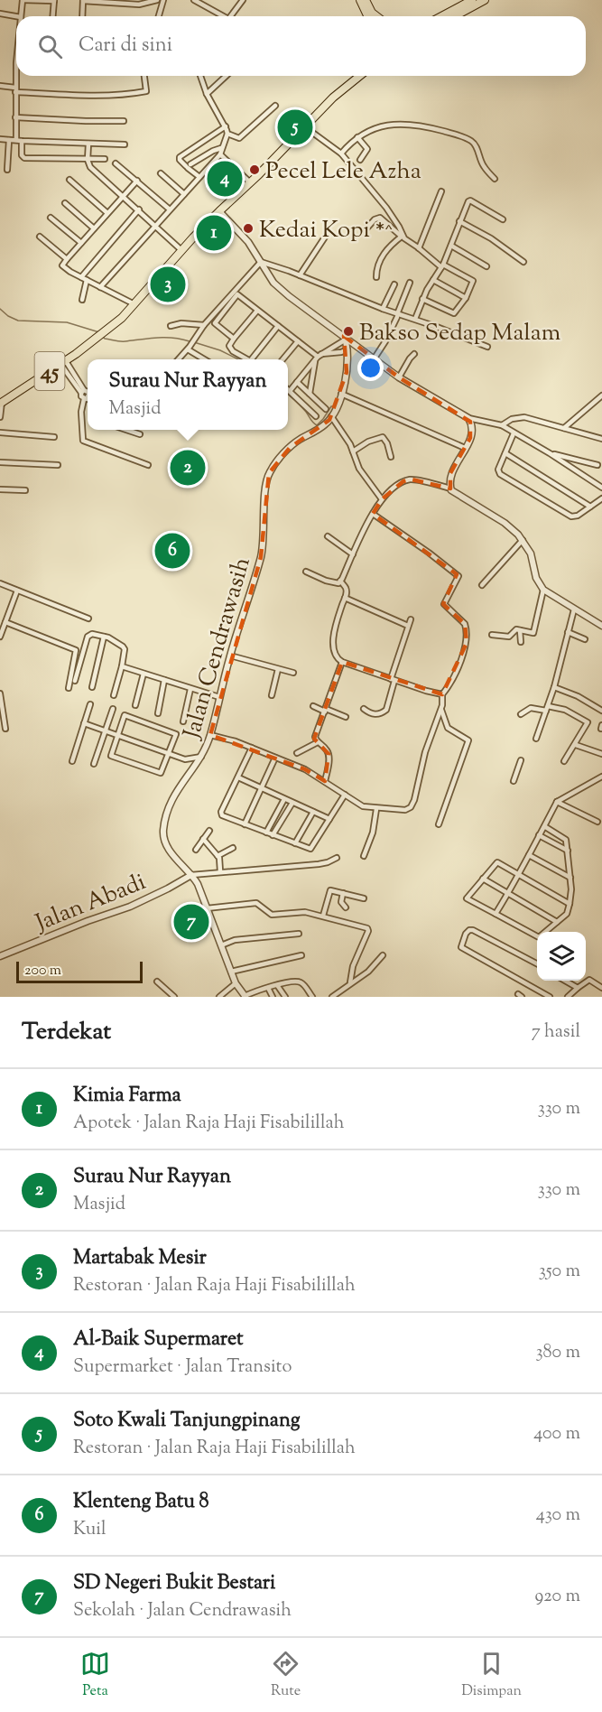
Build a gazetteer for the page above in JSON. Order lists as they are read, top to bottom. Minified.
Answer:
{"streets":{"main road":["45"],"street":["Jalan Cendrawasih","Jalan Abadi"]},"crossings":[["Jalan Cendrawasih","Jalan Abadi"]],"places":["Pecel Lele Azha","Kedai Kopi *^","Bakso Sedap Malam"],"scale_bar":"200 m","page":{"search":"Cari di sini","pins":["5","4","1","3","2","6","7"],"popup":["Surau Nur Rayyan","Masjid"],"scale":"200 m","heading":["Terdekat","7 hasil"],"list":[{"mark":"1","name":"Kimia Farma","note":"Apotek · Jalan Raja Haji Fisabilillah","value":"330 m"},{"mark":"2","name":"Surau Nur Rayyan","note":"Masjid","value":"330 m"},{"mark":"3","name":"Martabak Mesir","note":"Restoran · Jalan Raja Haji Fisabilillah","value":"350 m"},{"mark":"4","name":"Al-Baik Supermaret","note":"Supermarket · Jalan Transito","value":"380 m"},{"mark":"5","name":"Soto Kwali Tanjungpinang","note":"Restoran · Jalan Raja Haji Fisabilillah","value":"400 m"},{"mark":"6","name":"Klenteng Batu 8","note":"Kuil","value":"430 m"},{"mark":"7","name":"SD Negeri Bukit Bestari","note":"Sekolah · Jalan Cendrawasih","value":"920 m"}],"nav":["Peta","Rute","Disimpan"]}}
